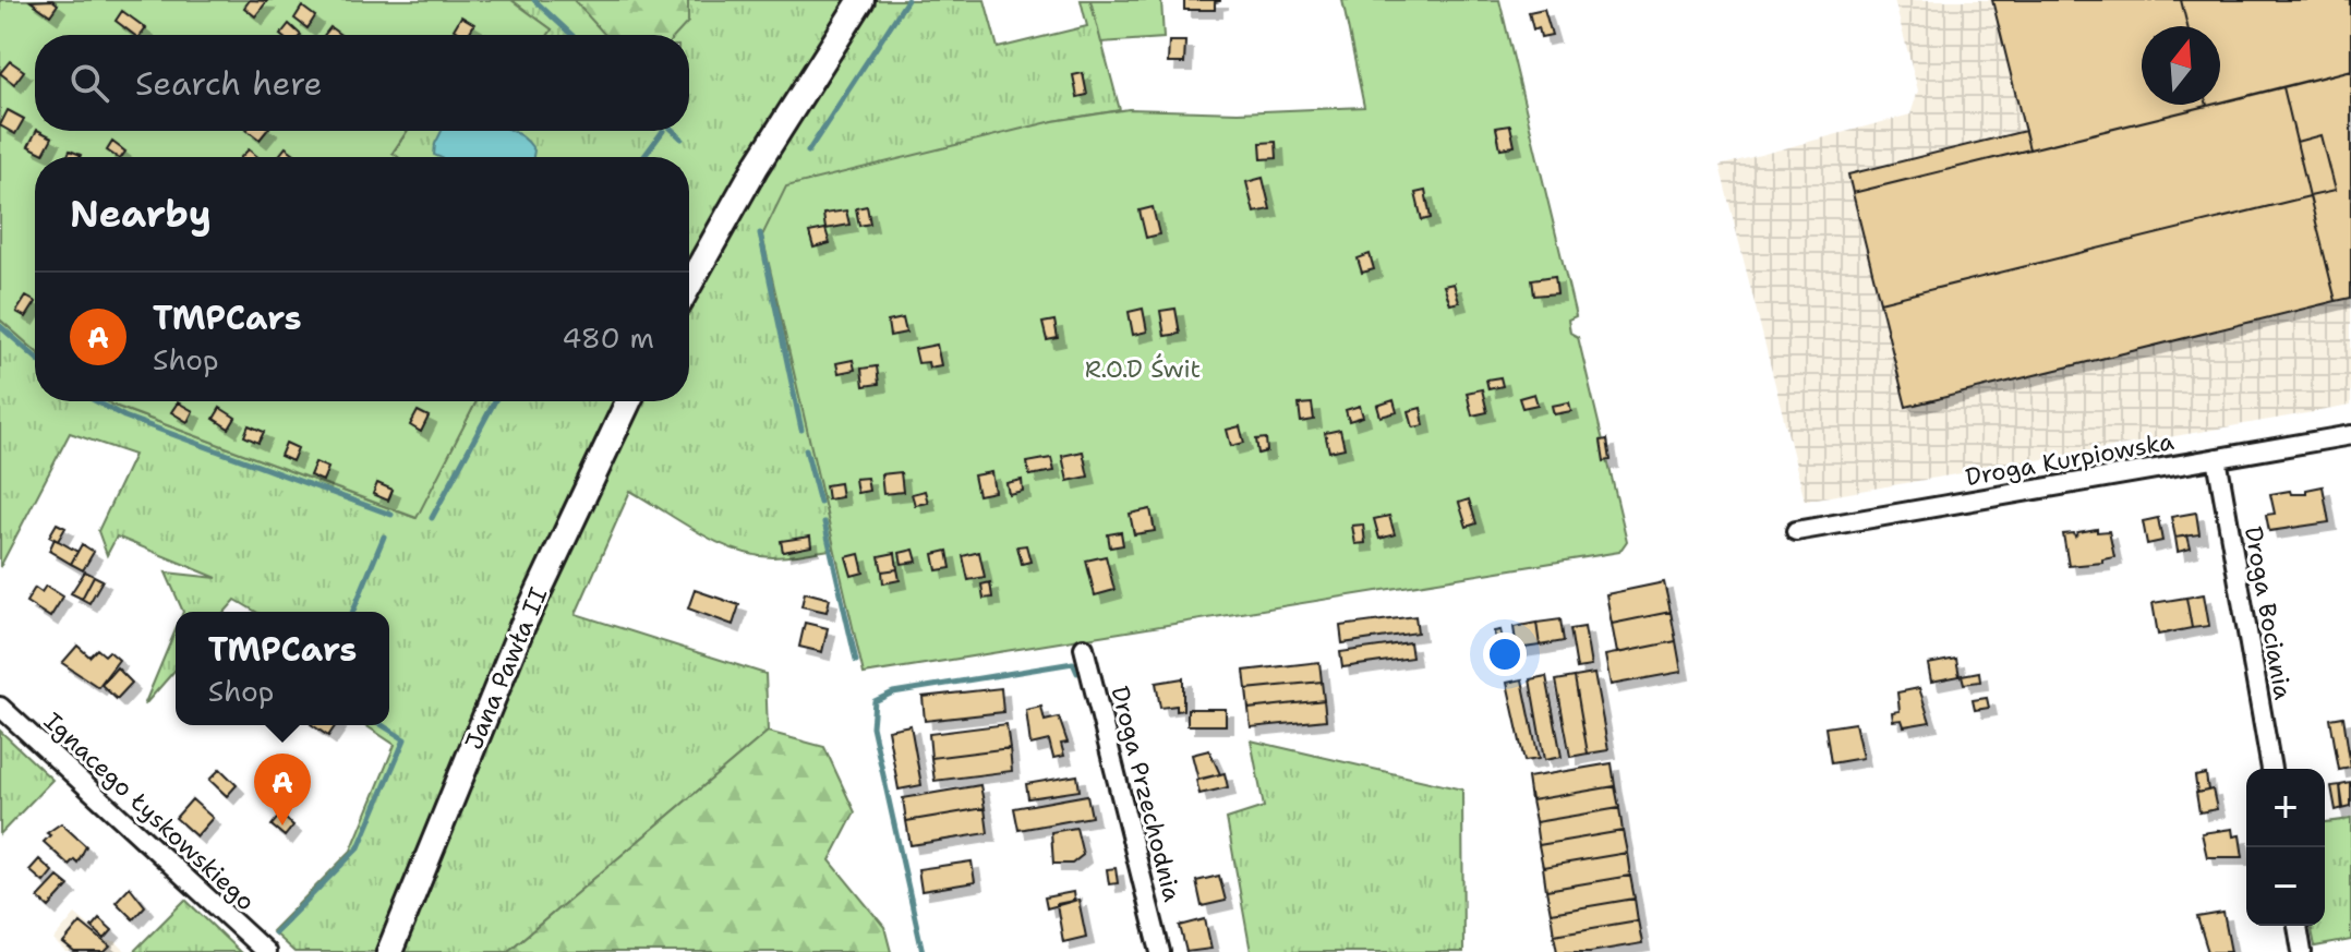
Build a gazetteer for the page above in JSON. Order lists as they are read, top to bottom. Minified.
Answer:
{"streets":{"main road":["Jana Pawła II"],"street":["Droga Kurpiowska","Droga Bociania","Droga Przechodnia","Ignacego Łyskowskiego"]},"crossings":[["Droga Kurpiowska","Droga Bociania"]],"parks":["R.O.D Świt"],"north":"top","page":{"search":"Search here","heading":"Nearby","list":[{"mark":"A","name":"TMPCars","note":"Shop","value":"480 m"}],"popup":["TMPCars","Shop"],"pins":"A","map_buttons":["+","−"]}}
